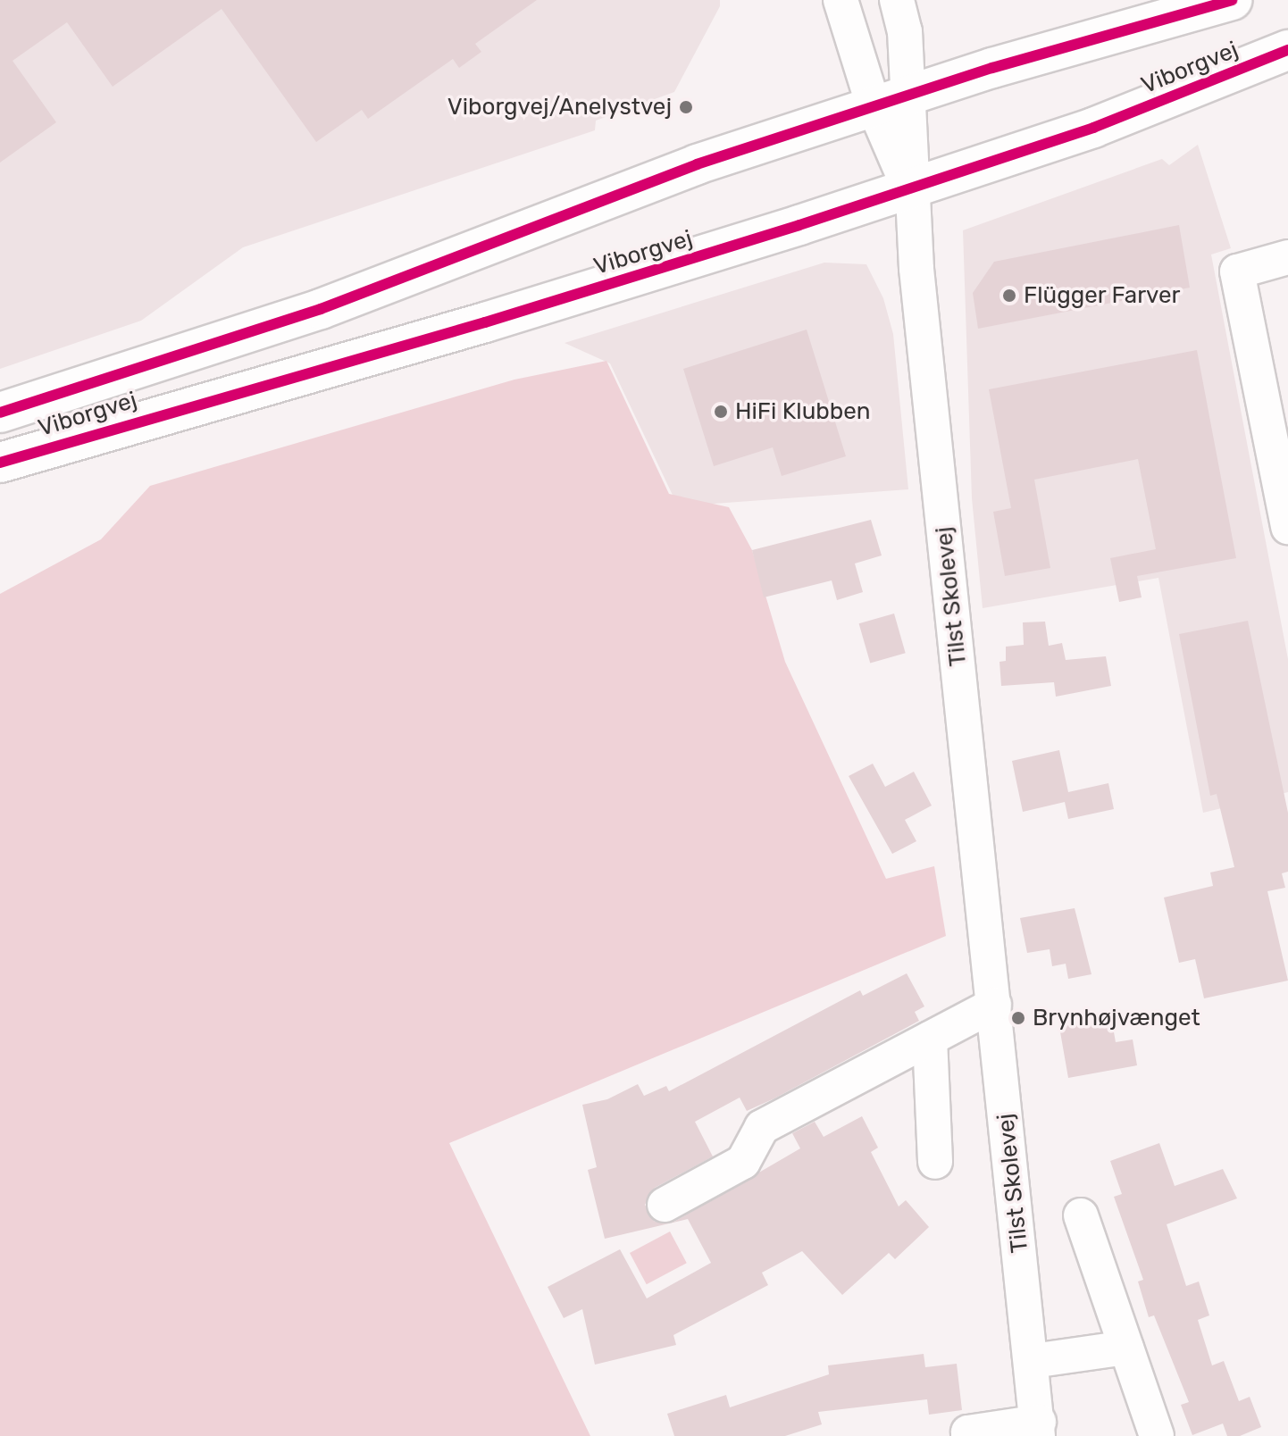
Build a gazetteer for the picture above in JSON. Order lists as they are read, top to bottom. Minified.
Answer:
{"streets":{"main road":["Viborgvej"],"street":["Tilst Skolevej"]},"crossings":[["Viborgvej","Tilst Skolevej"]],"places":["Viborgvej/Anelystvej","Flügger Farver","HiFi Klubben","Brynhøjvænget"]}
